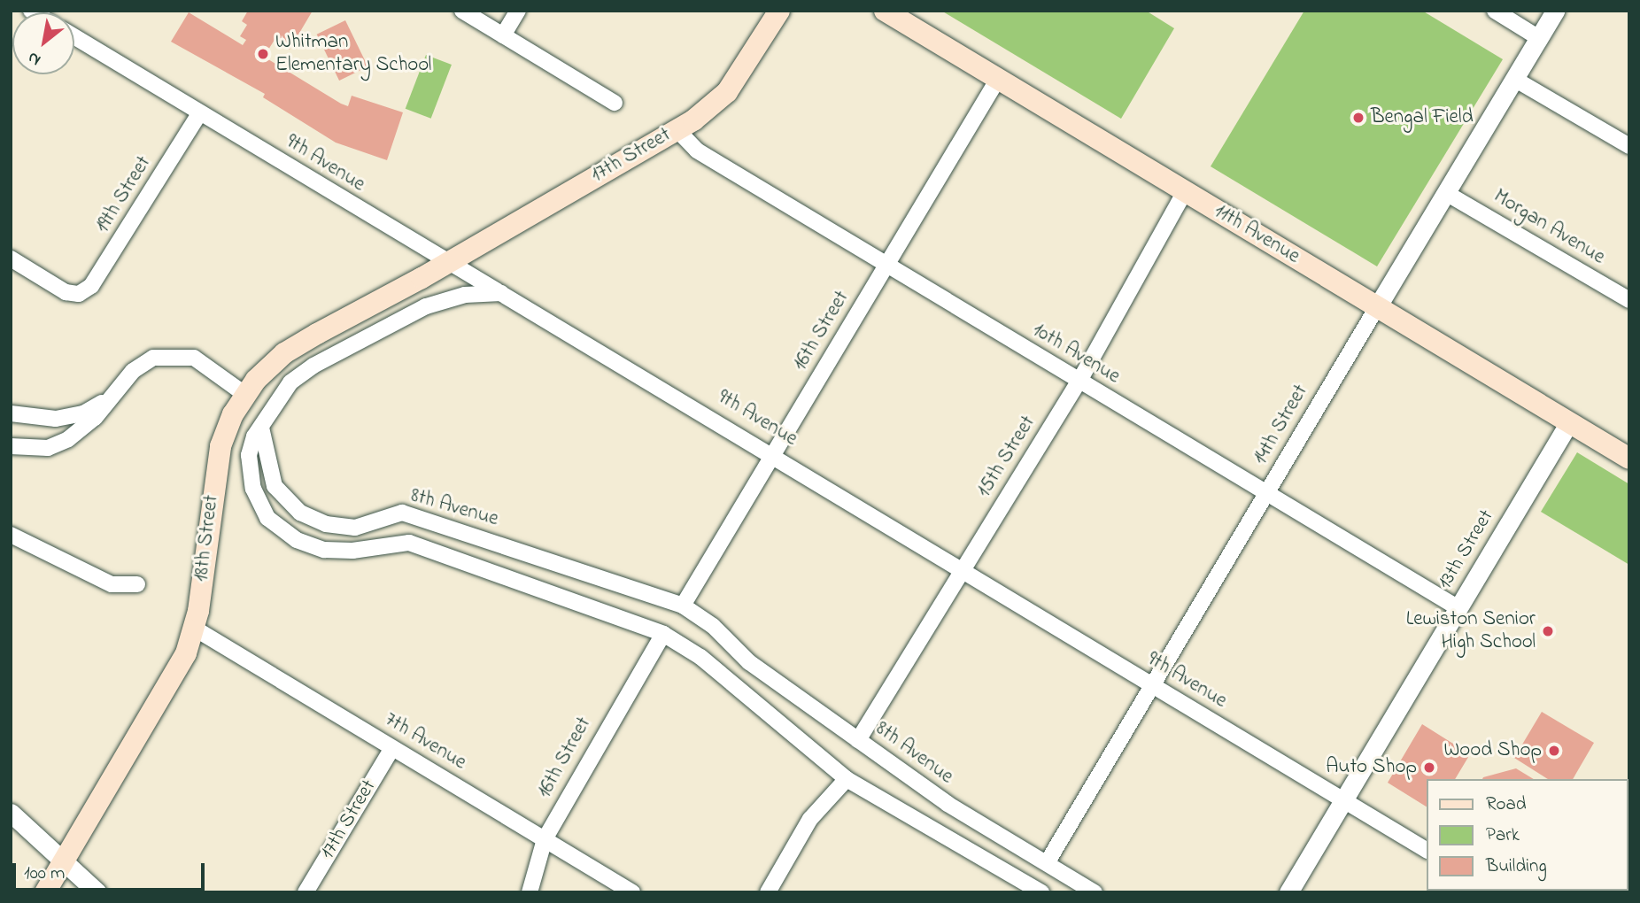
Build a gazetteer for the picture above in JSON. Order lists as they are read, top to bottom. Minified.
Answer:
{"streets":{"main road":["17th Street","11th Avenue","18th Street"],"street":["9th Avenue","19th Street","Morgan Avenue","16th Street","10th Avenue","14th Street","15th Street","8th Avenue","13th Street","7th Avenue"]},"crossings":[["17th Street","9th Avenue"],["17th Street","10th Avenue"],["17th Street","18th Street"],["17th Street","7th Avenue"],["9th Avenue","19th Street"],["9th Avenue","16th Street"],["9th Avenue","14th Street"],["9th Avenue","15th Street"],["9th Avenue","18th Street"],["9th Avenue","13th Street"],["Morgan Avenue","14th Street"],["11th Avenue","16th Street"],["11th Avenue","14th Street"],["11th Avenue","15th Street"],["11th Avenue","13th Street"],["16th Street","10th Avenue"],["16th Street","8th Avenue"],["16th Street","7th Avenue"],["10th Avenue","14th Street"],["10th Avenue","15th Street"],["10th Avenue","13th Street"],["14th Street","8th Avenue"],["15th Street","8th Avenue"],["18th Street","7th Avenue"]],"places":["Whitman Elementary School","Bengal Field","Lewiston Senior High School","Wood Shop","Auto Shop"],"legend":["Road","Park","Building"],"scale_bar":"100 m","north":"bottom left"}
